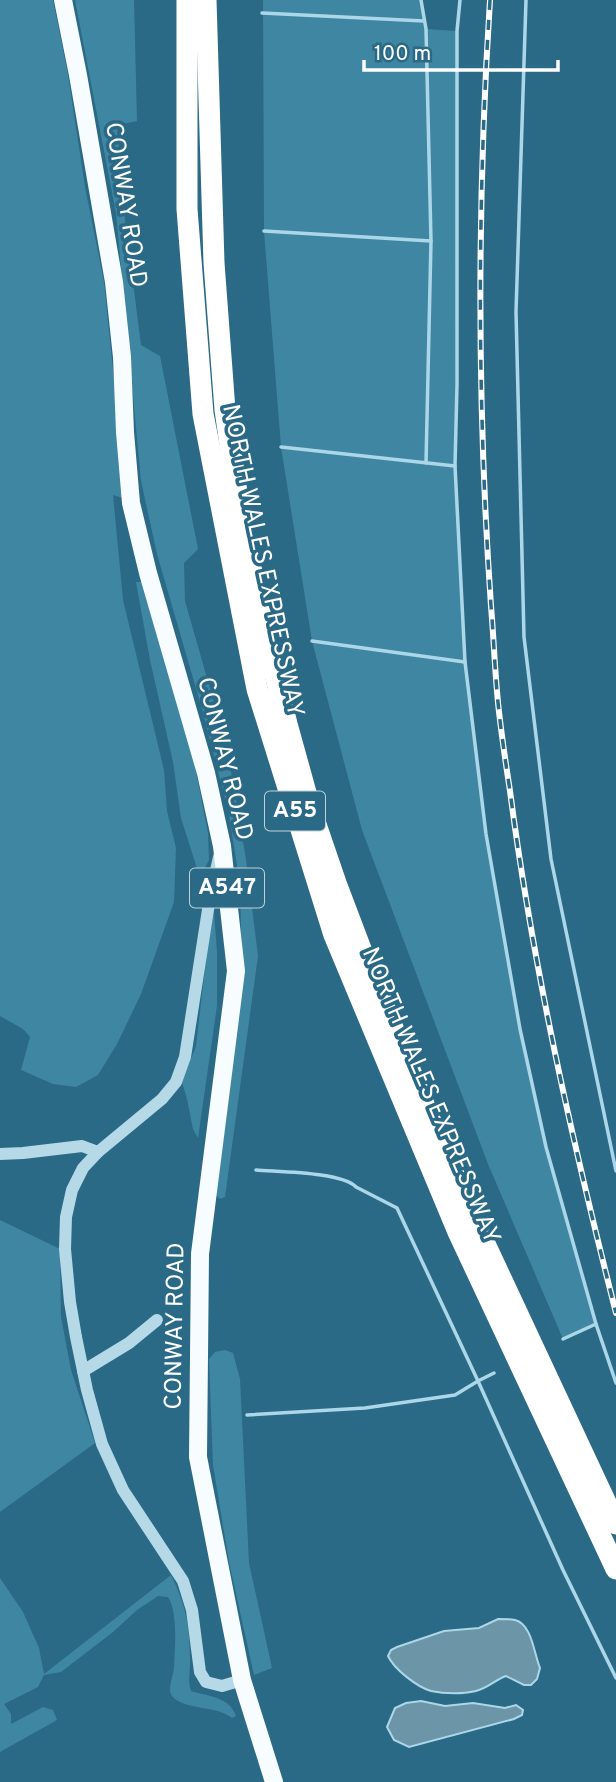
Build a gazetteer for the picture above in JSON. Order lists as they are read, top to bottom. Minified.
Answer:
{"streets":{"highway":["NORTH WALES EXPRESSWAY","A55"],"main road":["CONWAY ROAD","A547"]},"scale_bar":"100 m"}
